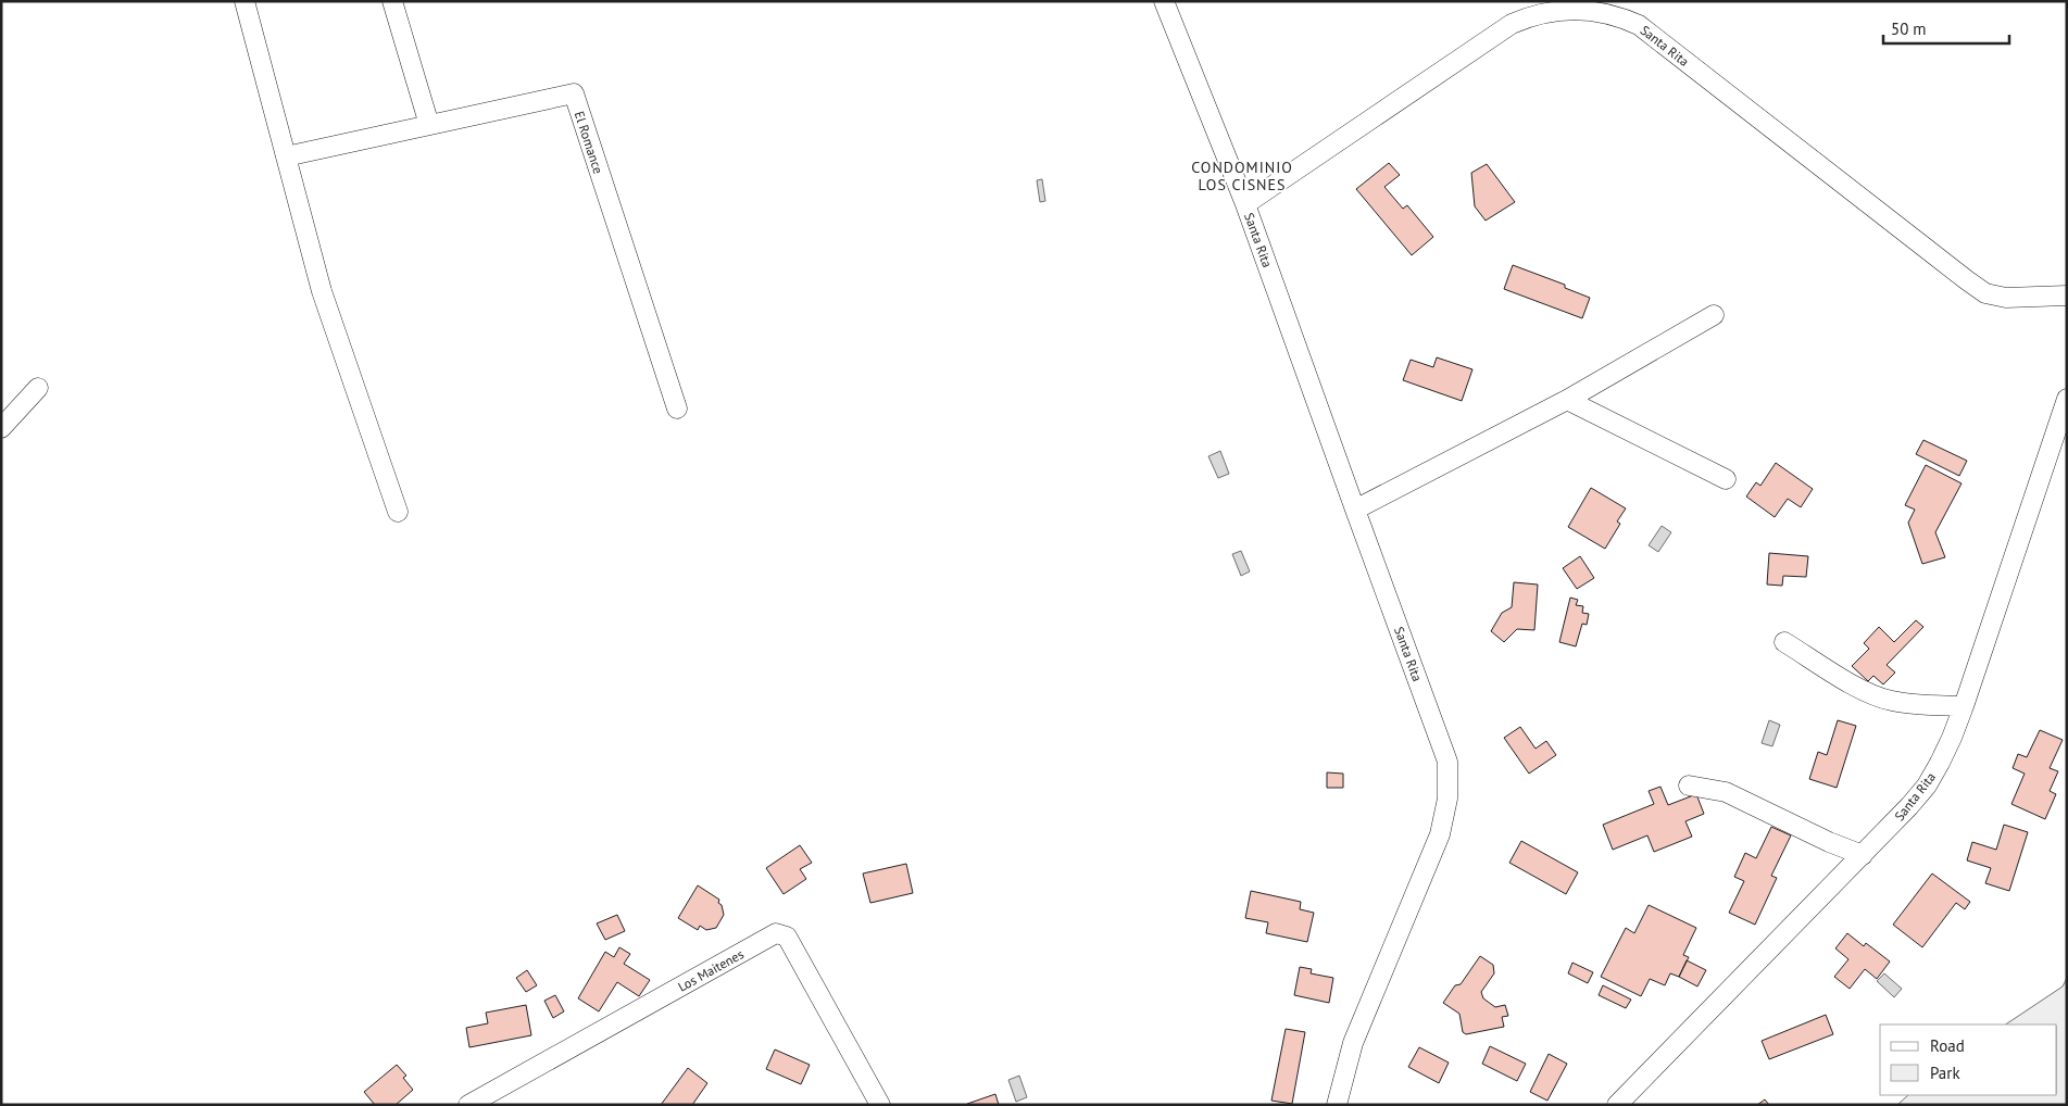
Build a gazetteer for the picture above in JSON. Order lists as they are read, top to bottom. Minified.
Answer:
{"streets":{"street":["Santa Rita","El Romance","Los Maitenes"]},"districts":["CONDOMINIO LOS CISNES"],"legend":["Road","Park"],"scale_bar":"50 m"}
